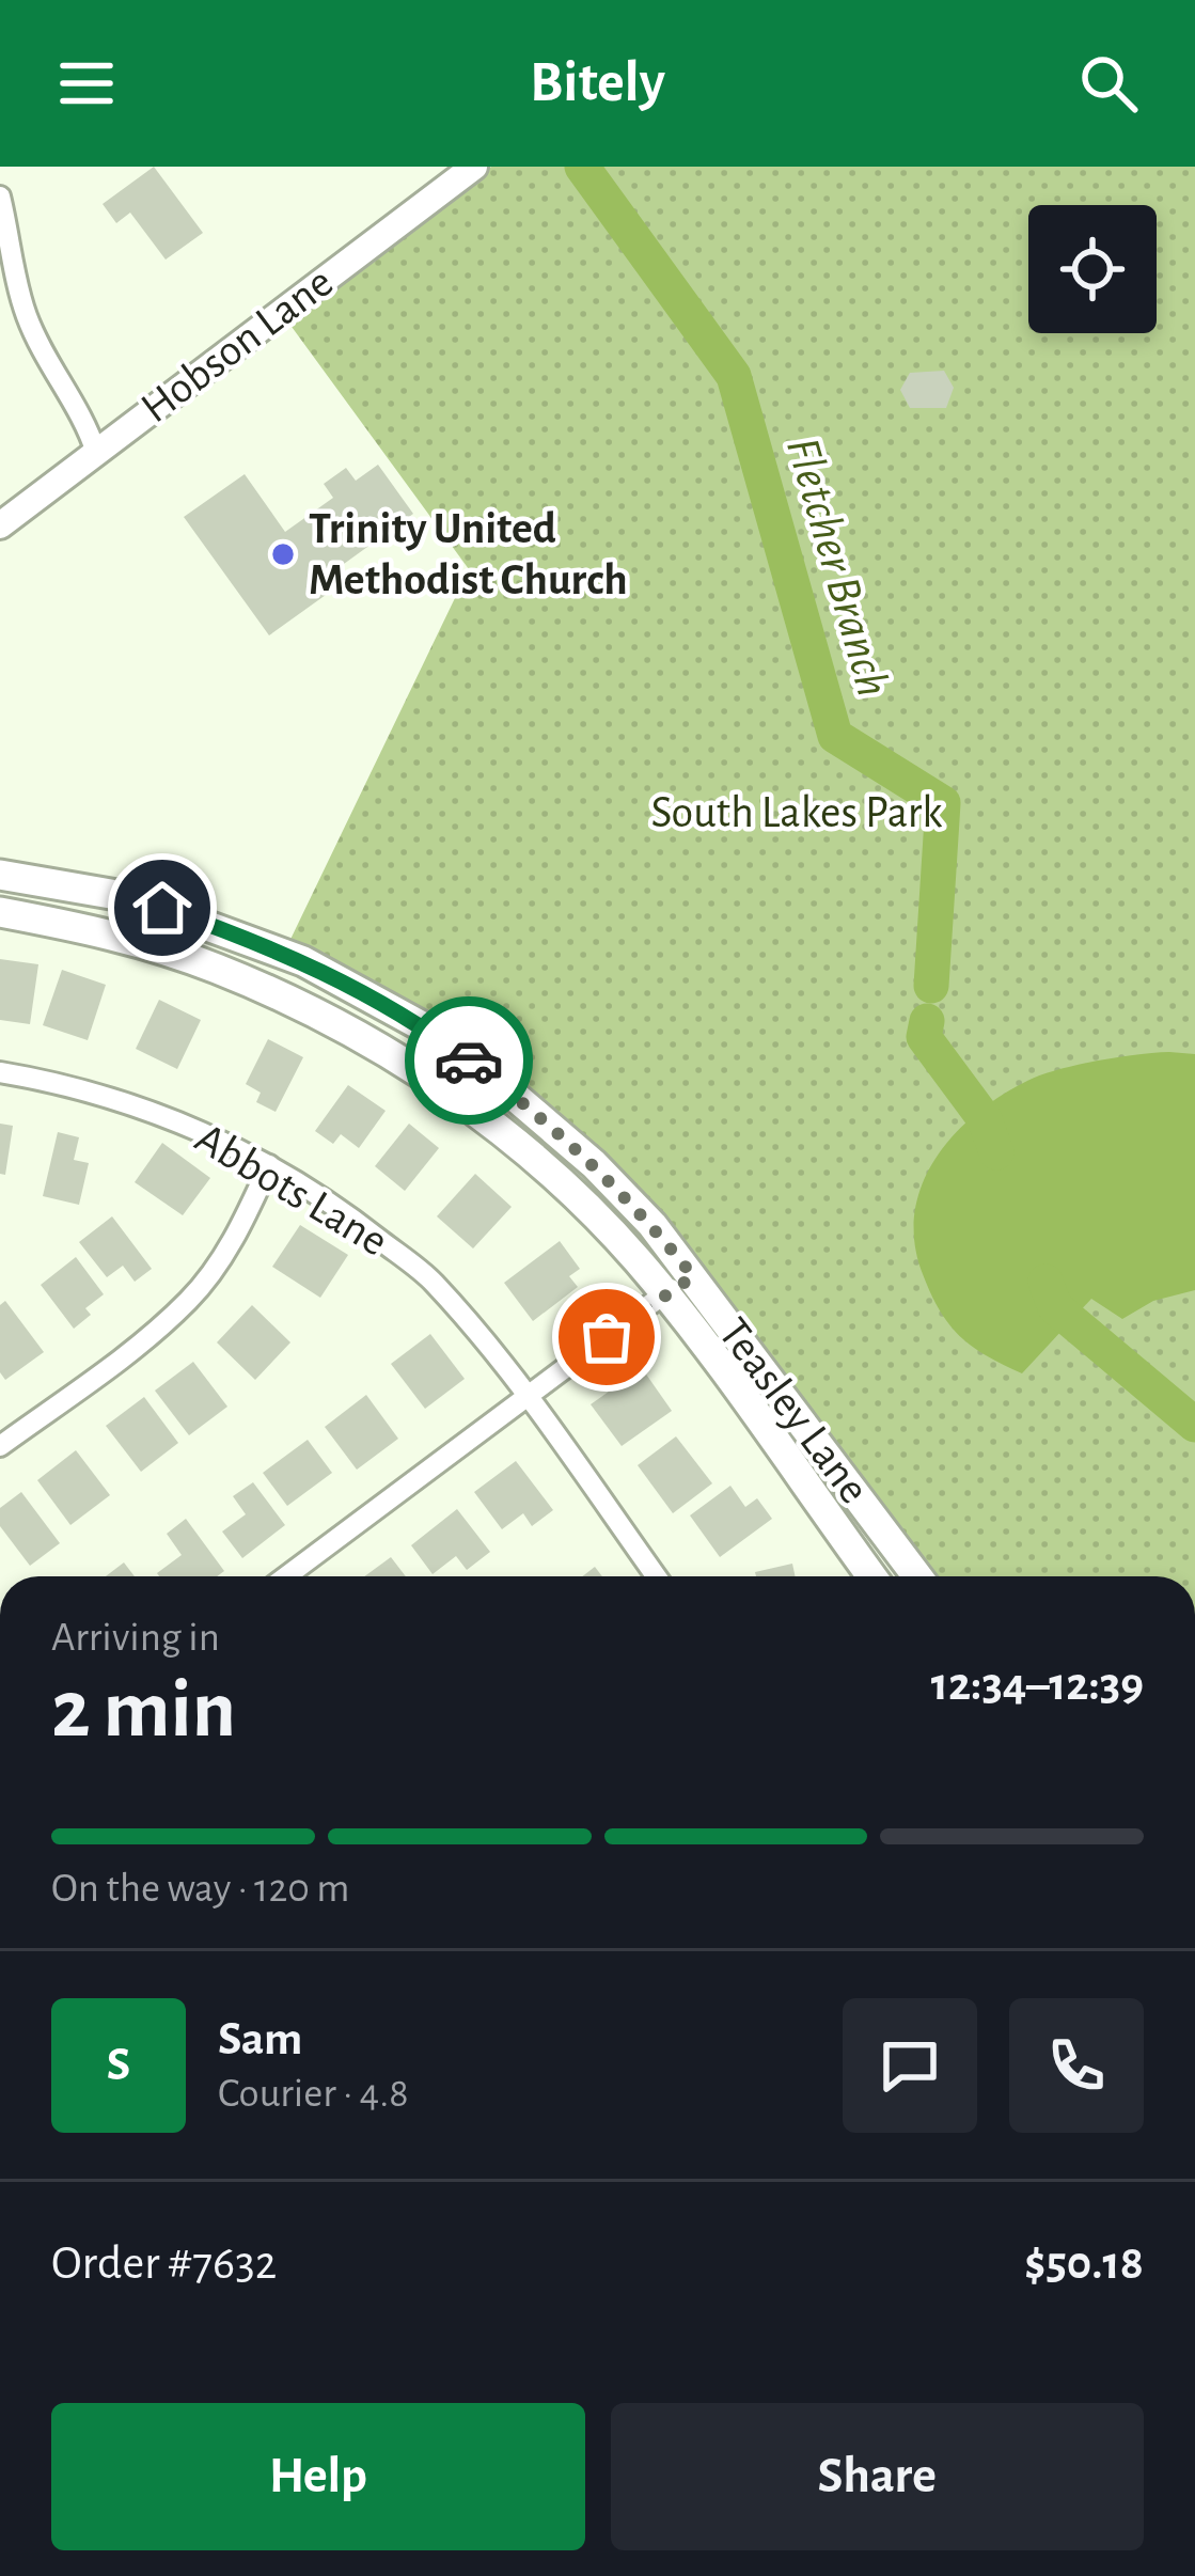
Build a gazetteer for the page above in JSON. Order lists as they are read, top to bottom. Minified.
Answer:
{"streets":{"main road":["Teasley Lane"],"street":["Hobson Lane","Abbots Lane"]},"water":["Fletcher Branch"],"parks":["South Lakes Park"],"places":["Trinity United Methodist Church"],"page":{"header":"Bitely","heading":["2 min","Arriving in","12:34–12:39"],"panel":["Sam","Courier · 4.8","Order #7632","$50.18"],"bar":"On the way · 120 m","round":"S","buttons":["Help","Share"]}}
